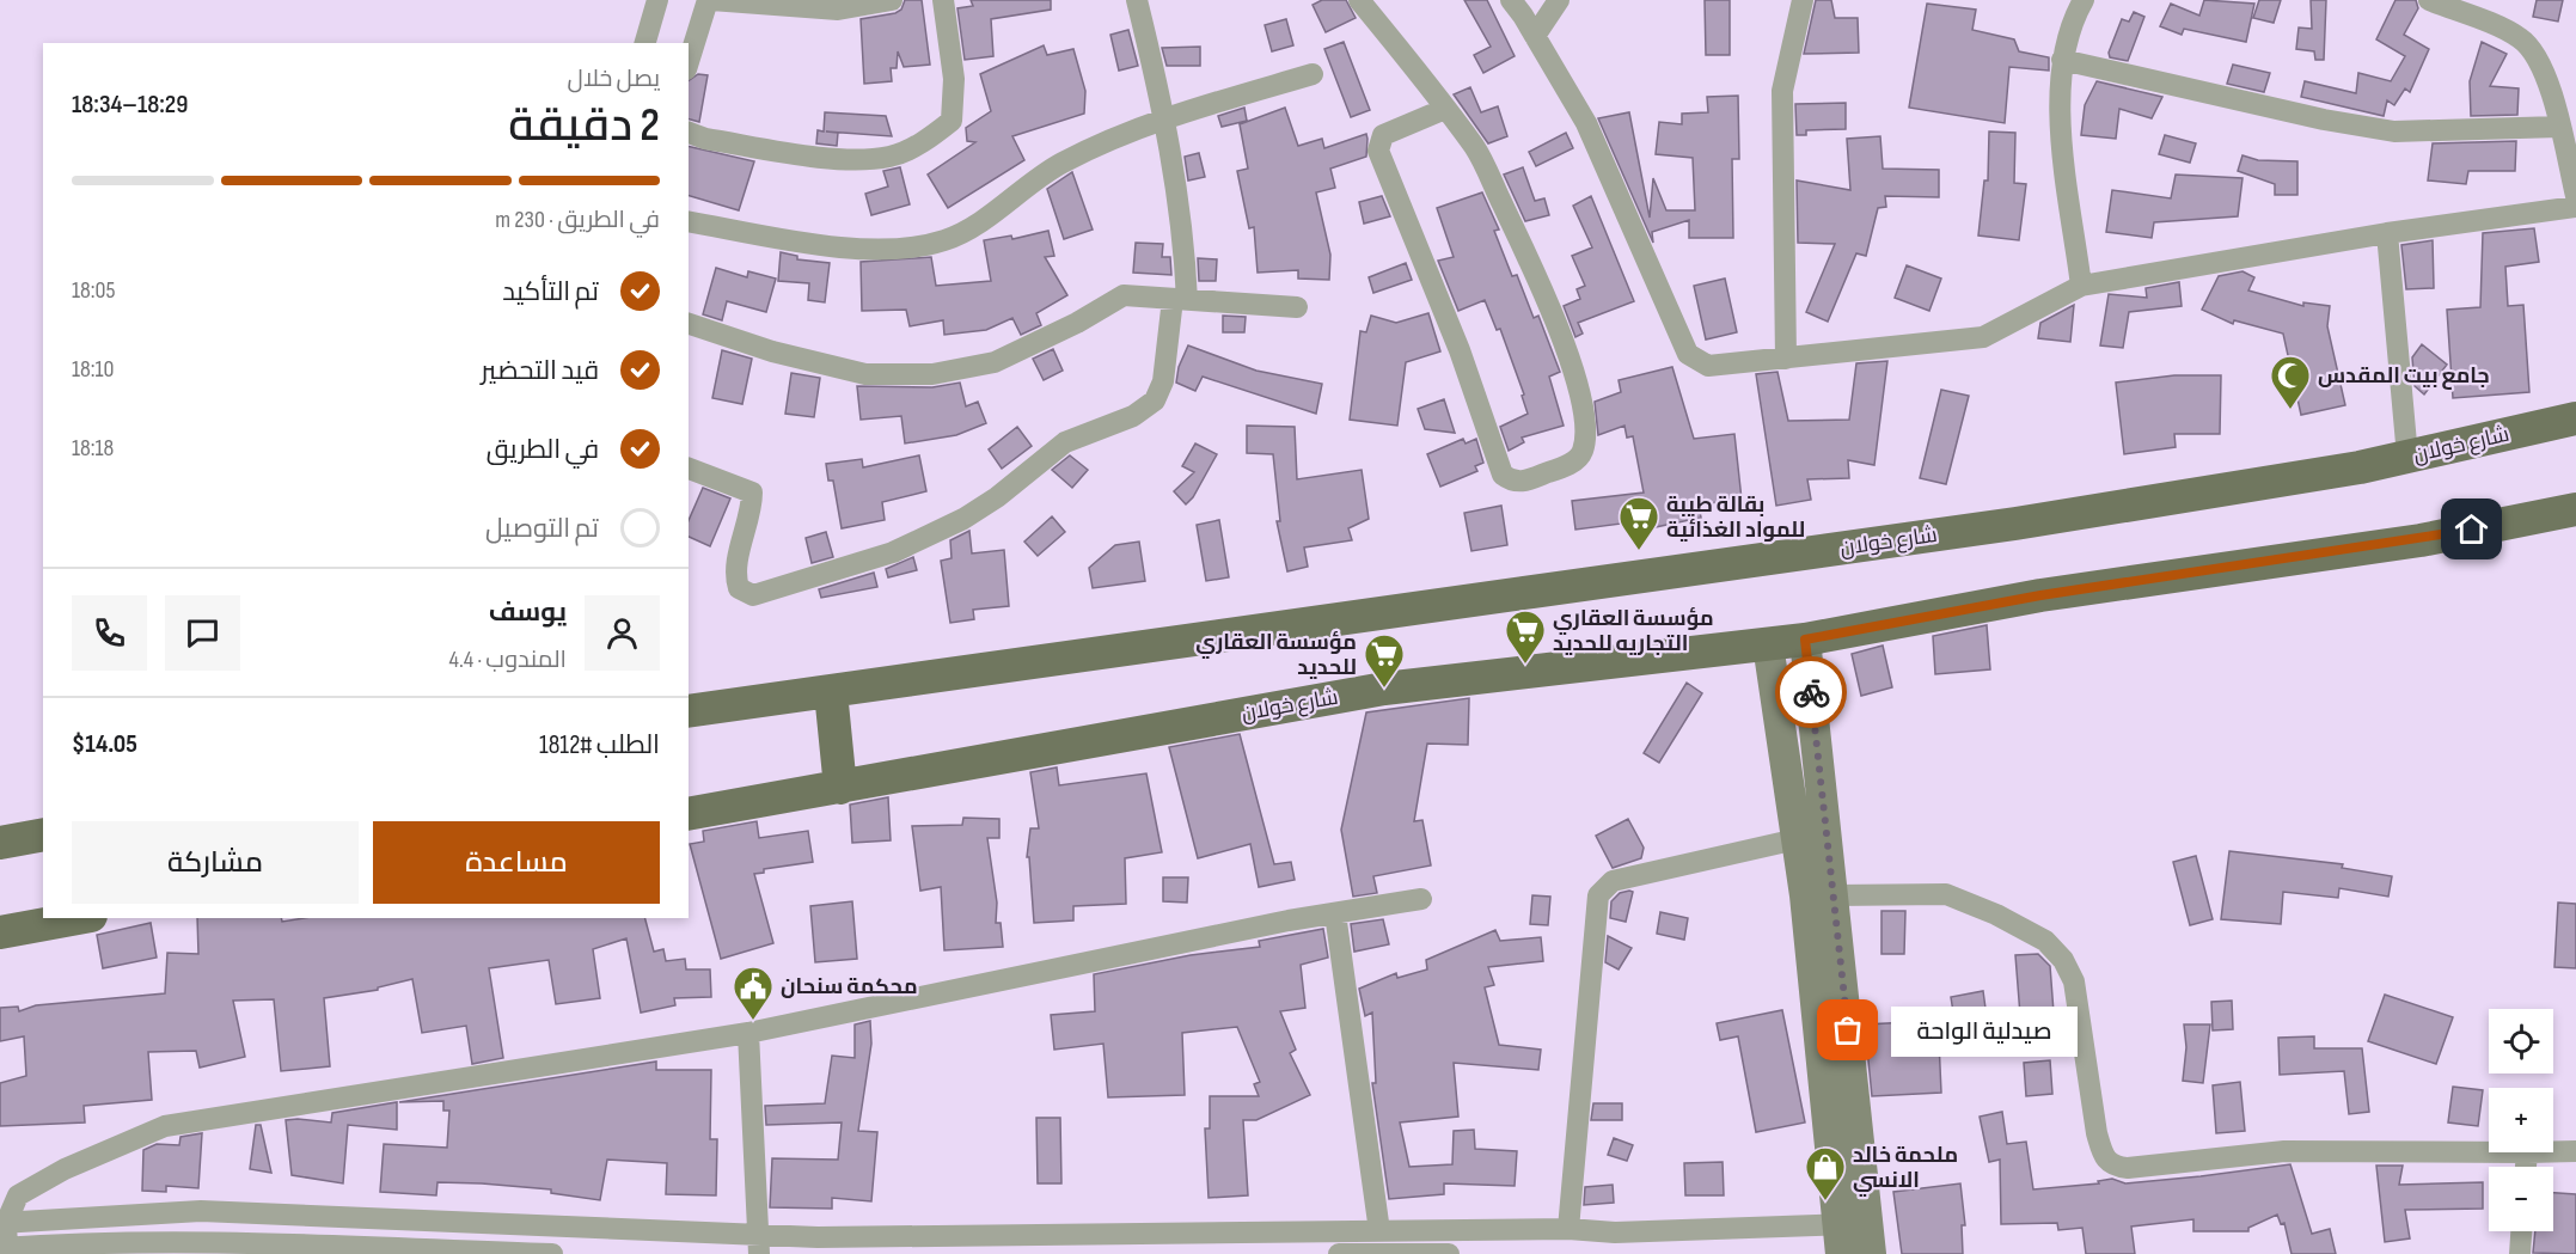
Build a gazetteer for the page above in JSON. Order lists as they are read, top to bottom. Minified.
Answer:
{"streets":{"main road":["شارع خولان"]},"places":{"mosque":["جامع بيت المقدس"],"supermarket":["بقالة طيبة للمواد الغذائية","مؤسسة العقاري التجاريه للحديد","مؤسسة العقاري للحديد"],"public building":["محكمة سنحان"],"other":["صيدلية الواحة"],"shop":["ملحمة خالد الانسي"]},"page":{"heading":["2 دقيقة","يصل خلال","18:29–18:34"],"panel":["يوسف","المندوب · 4.4","الطلب #1812","$14.05"],"bar":"في الطريق · 230 m","list":[["تم التأكيد","18:05"],["قيد التحضير","18:10"],["في الطريق","18:18"],"تم التوصيل"],"buttons":["مساعدة","مشاركة"],"bubble":"صيدلية الواحة","map_buttons":["+","−"]}}
